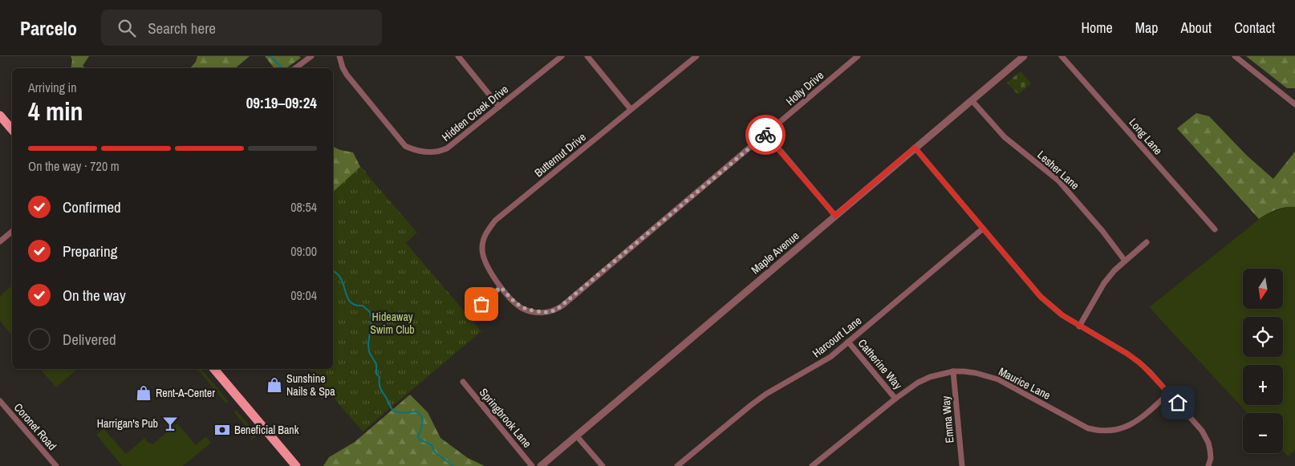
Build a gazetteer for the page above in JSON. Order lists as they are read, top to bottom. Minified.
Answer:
{"streets":{"street":["Holly Drive","Hidden Creek Drive","Long Lane","Butternut Drive","Lesher Lane","Maple Avenue","Harcourt Lane","Catherine Way","Maurice Lane","Springbrook Lane","Emma Way","Coronet Road"]},"crossings":[["Holly Drive","Butternut Drive"],["Lesher Lane","Maple Avenue"],["Harcourt Lane","Catherine Way"],["Catherine Way","Maurice Lane"],["Maurice Lane","Emma Way"]],"parks":["Hideaway Swim Club"],"places":{"shop":["Sunshine Nails & Spa","Rent-A-Center"],"bar":["Harrigan's Pub"],"bank":["Beneficial Bank"]},"north":"bottom","page":{"header":"Parcelo","search":"Search here","nav":["Home","Map","About","Contact"],"heading":["4 min","Arriving in","09:19–09:24"],"bar":"On the way · 720 m","list":[["Confirmed","08:54"],["Preparing","09:00"],["On the way","09:04"],"Delivered"],"map_buttons":["+","−"]}}
